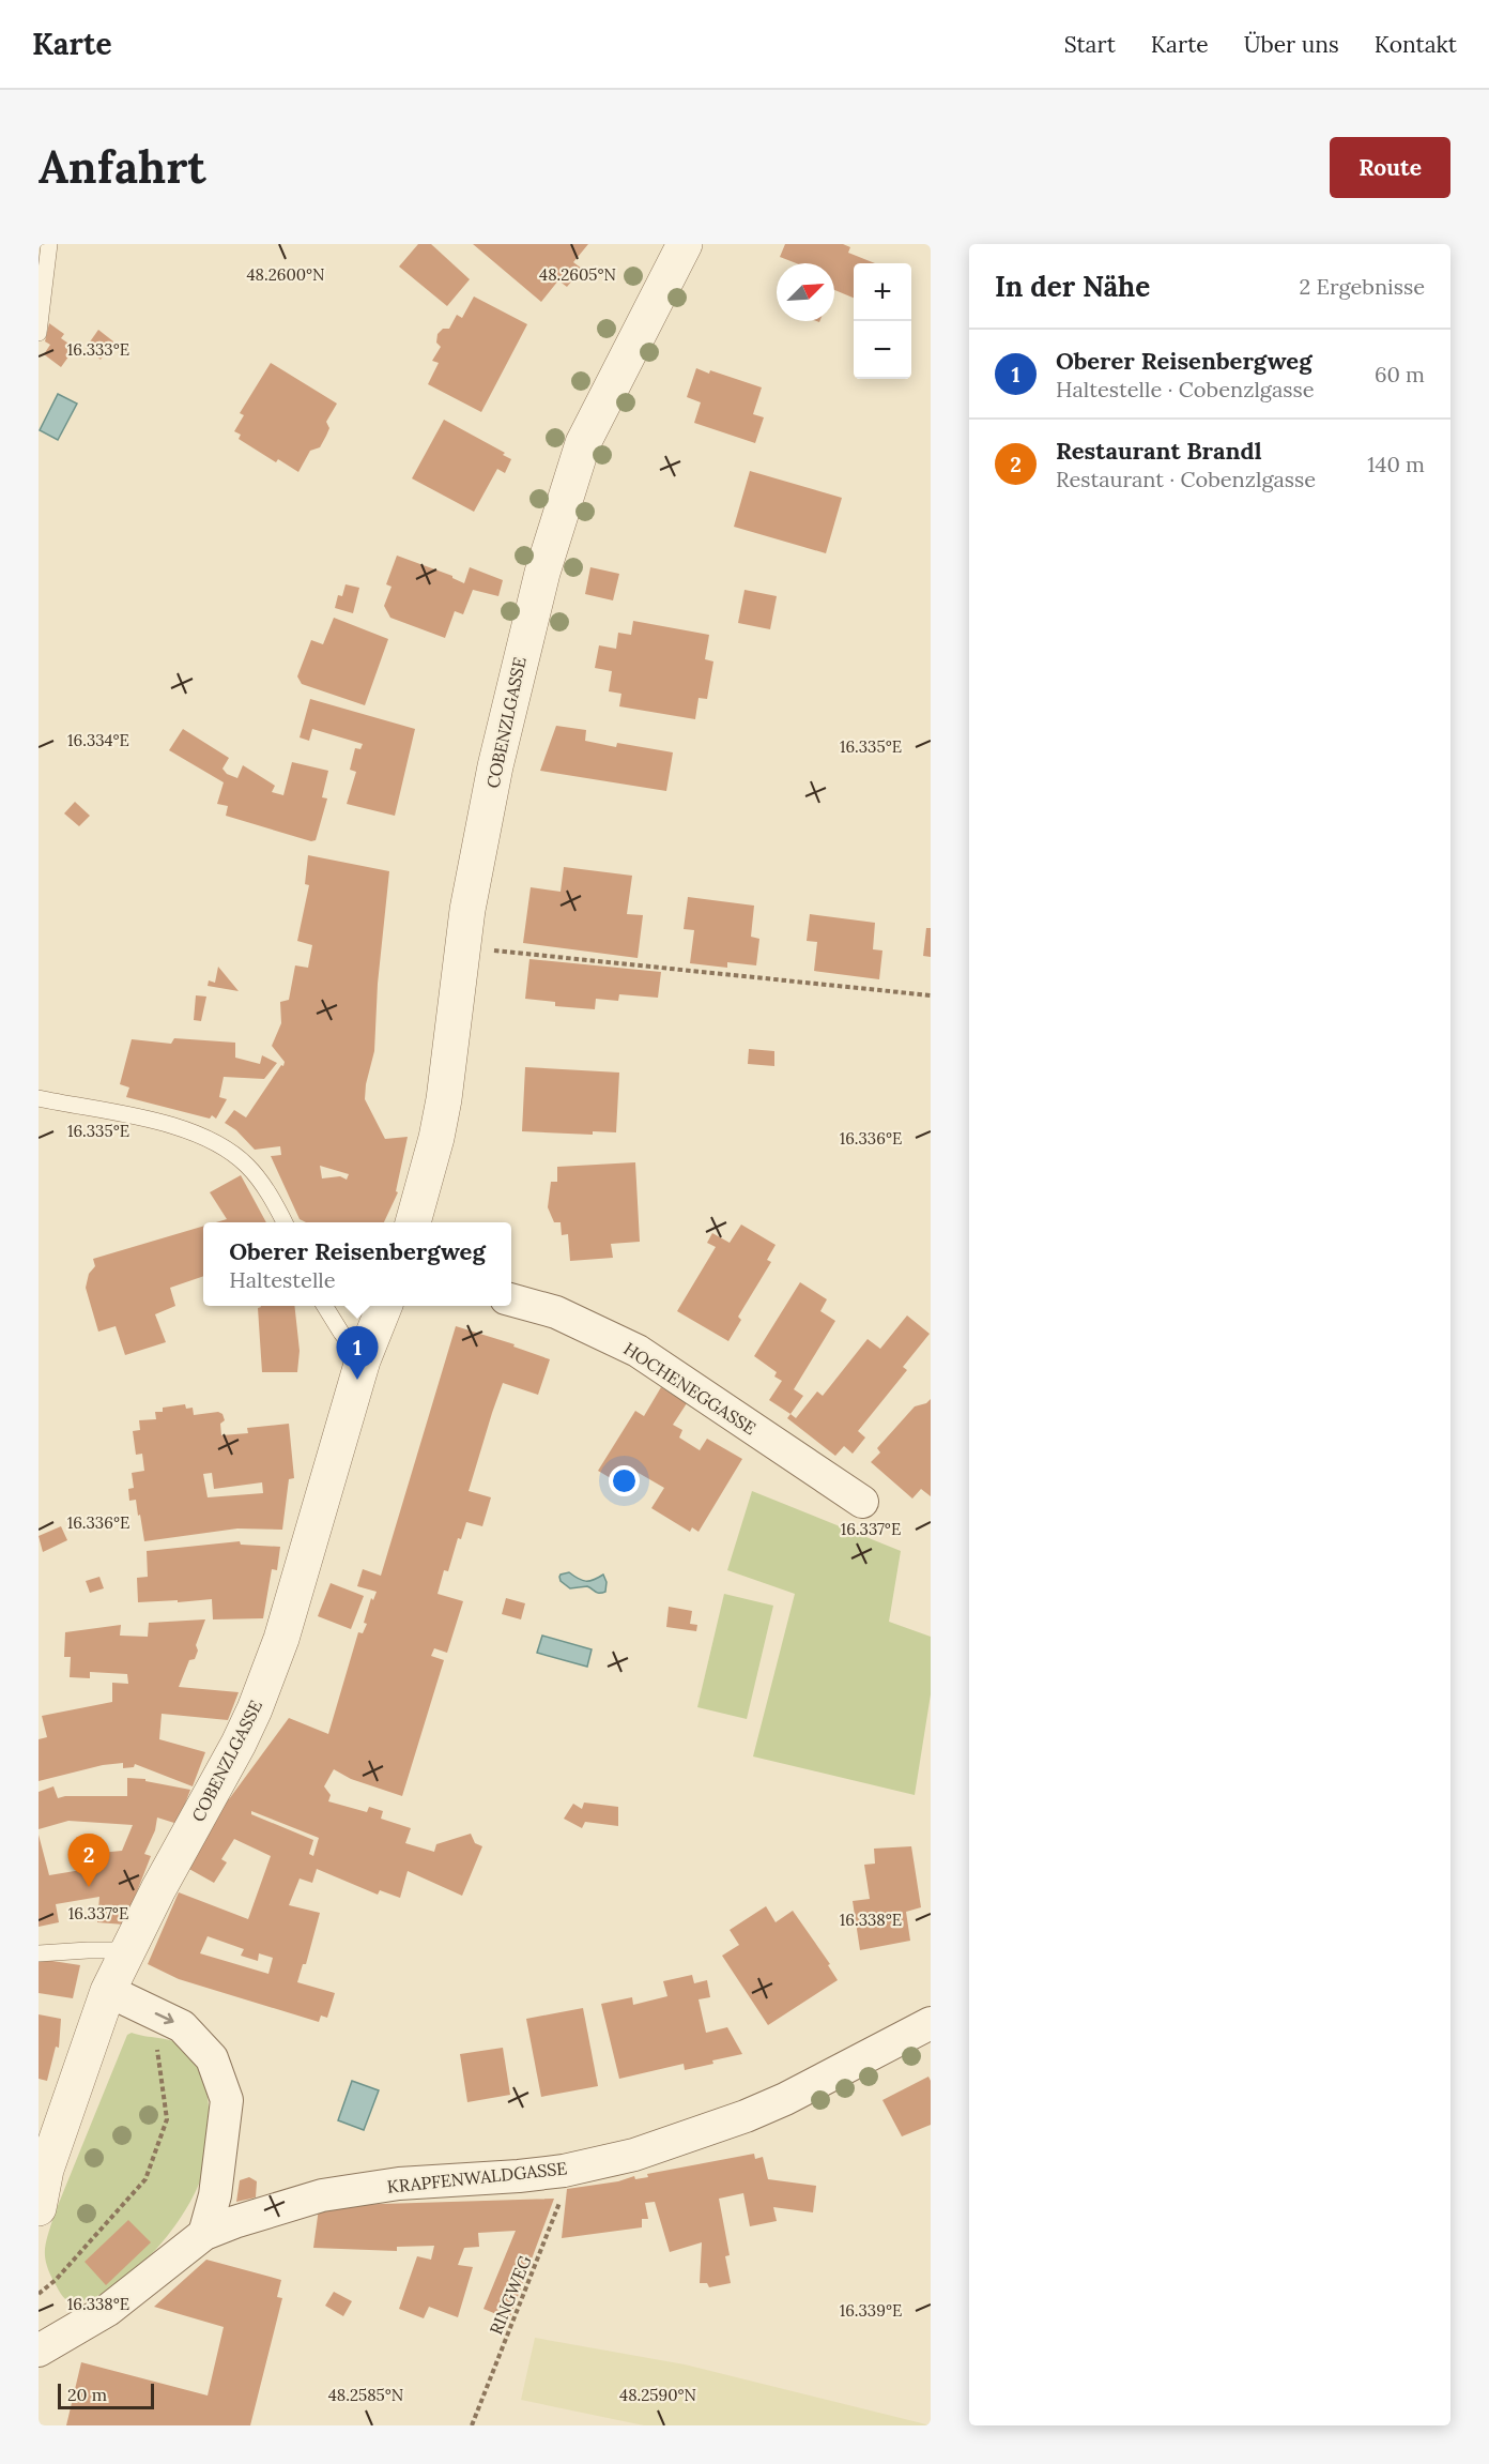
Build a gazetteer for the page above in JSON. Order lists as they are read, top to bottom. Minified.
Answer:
{"streets":{"street":["COBENZLGASSE","HOCHENEGGASSE","KRAPFENWALDGASSE"],"path":["RINGWEG"]},"crossings":[["KRAPFENWALDGASSE","RINGWEG"]],"scale_bar":"20 m","north":"top right","page":{"header":"Karte","nav":["Start","Karte","Über uns","Kontakt"],"buttons":"Route","title":"Anfahrt","heading":["In der Nähe","2 Ergebnisse"],"map_buttons":["+","−"],"list":[{"mark":"1","name":"Oberer Reisenbergweg","note":"Haltestelle · Cobenzlgasse","value":"60 m"},{"mark":"2","name":"Restaurant Brandl","note":"Restaurant · Cobenzlgasse","value":"140 m"}],"popup":["Oberer Reisenbergweg","Haltestelle"],"pins":["1","2"],"scale":"20 m"},"coordinates":["48.2600°N","48.2605°N","16.333°E","16.334°E","16.335°E","16.336°E","16.337°E","16.338°E","16.339°E","48.2585°N","48.2590°N"]}
